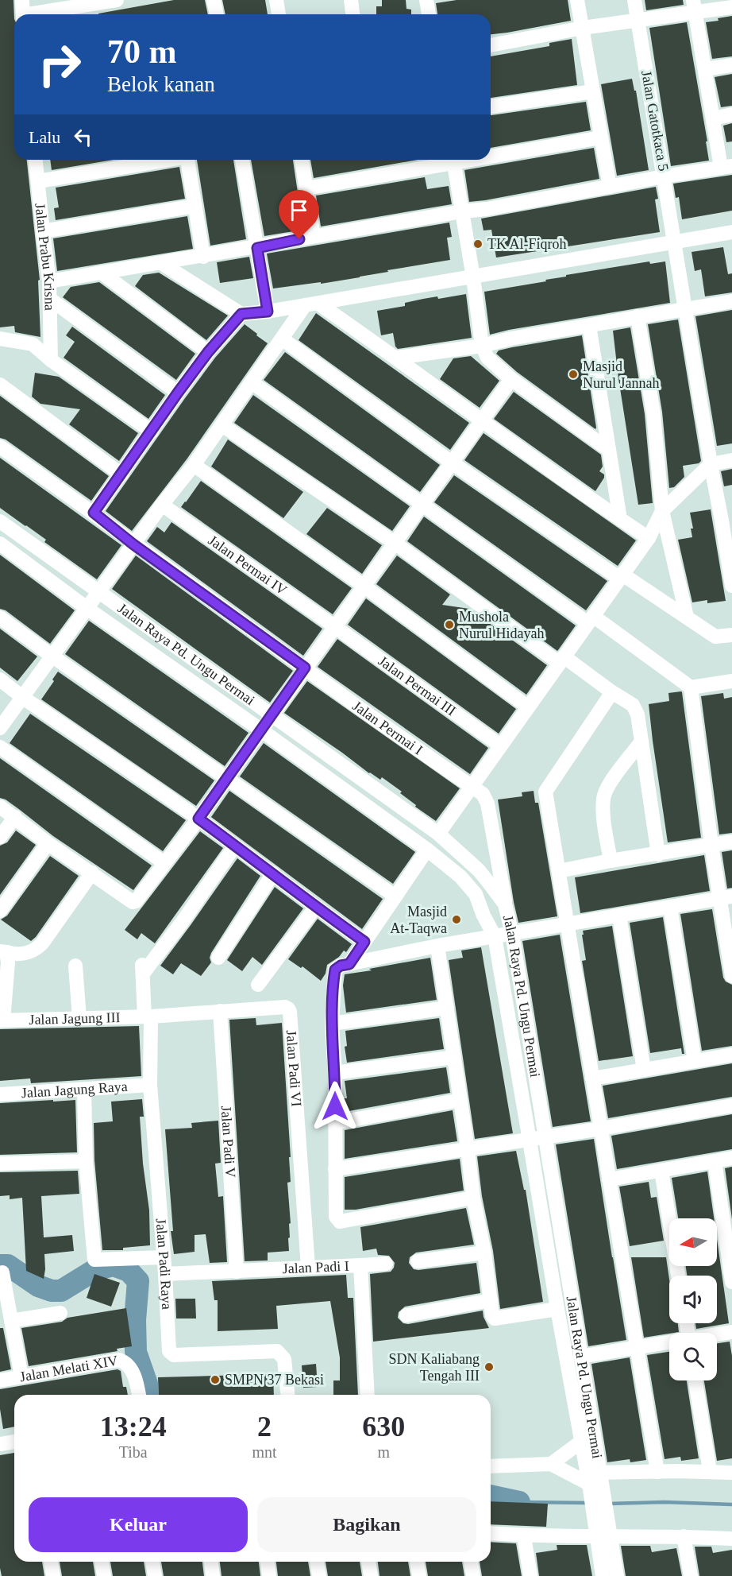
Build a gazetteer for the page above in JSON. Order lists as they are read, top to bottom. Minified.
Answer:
{"streets":{"street":["Jalan Gatotkaca 5","Jalan Prabu Krisna","Jalan Permai IV","Jalan Raya Pd. Ungu Permai","Jalan Permai III","Jalan Permai I","Jalan Jagung III","Jalan Padi VI","Jalan Jagung Raya","Jalan Padi V","Jalan Padi Raya","Jalan Padi I","Jalan Melati XIV"]},"crossings":[["Jalan Permai IV","Jalan Permai III"],["Jalan Raya Pd. Ungu Permai","Jalan Permai I"],["Jalan Jagung III","Jalan Padi VI"],["Jalan Jagung III","Jalan Padi Raya"],["Jalan Padi VI","Jalan Padi V"],["Jalan Padi VI","Jalan Padi Raya"],["Jalan Padi VI","Jalan Padi I"],["Jalan Jagung Raya","Jalan Padi Raya"],["Jalan Padi V","Jalan Padi I"],["Jalan Padi Raya","Jalan Padi I"]],"places":["TK Al-Fiqroh","Masjid Nurul Jannah","Mushola Nurul Hidayah","Masjid At-Taqwa","SDN Kaliabang Tengah III","SMPN 37 Bekasi"],"north":"left","page":{"turn":["70 m","Belok kanan"],"then":"Lalu","eta":["13:24","Tiba","2","mnt","630","m"],"buttons":["Keluar","Bagikan"]}}
